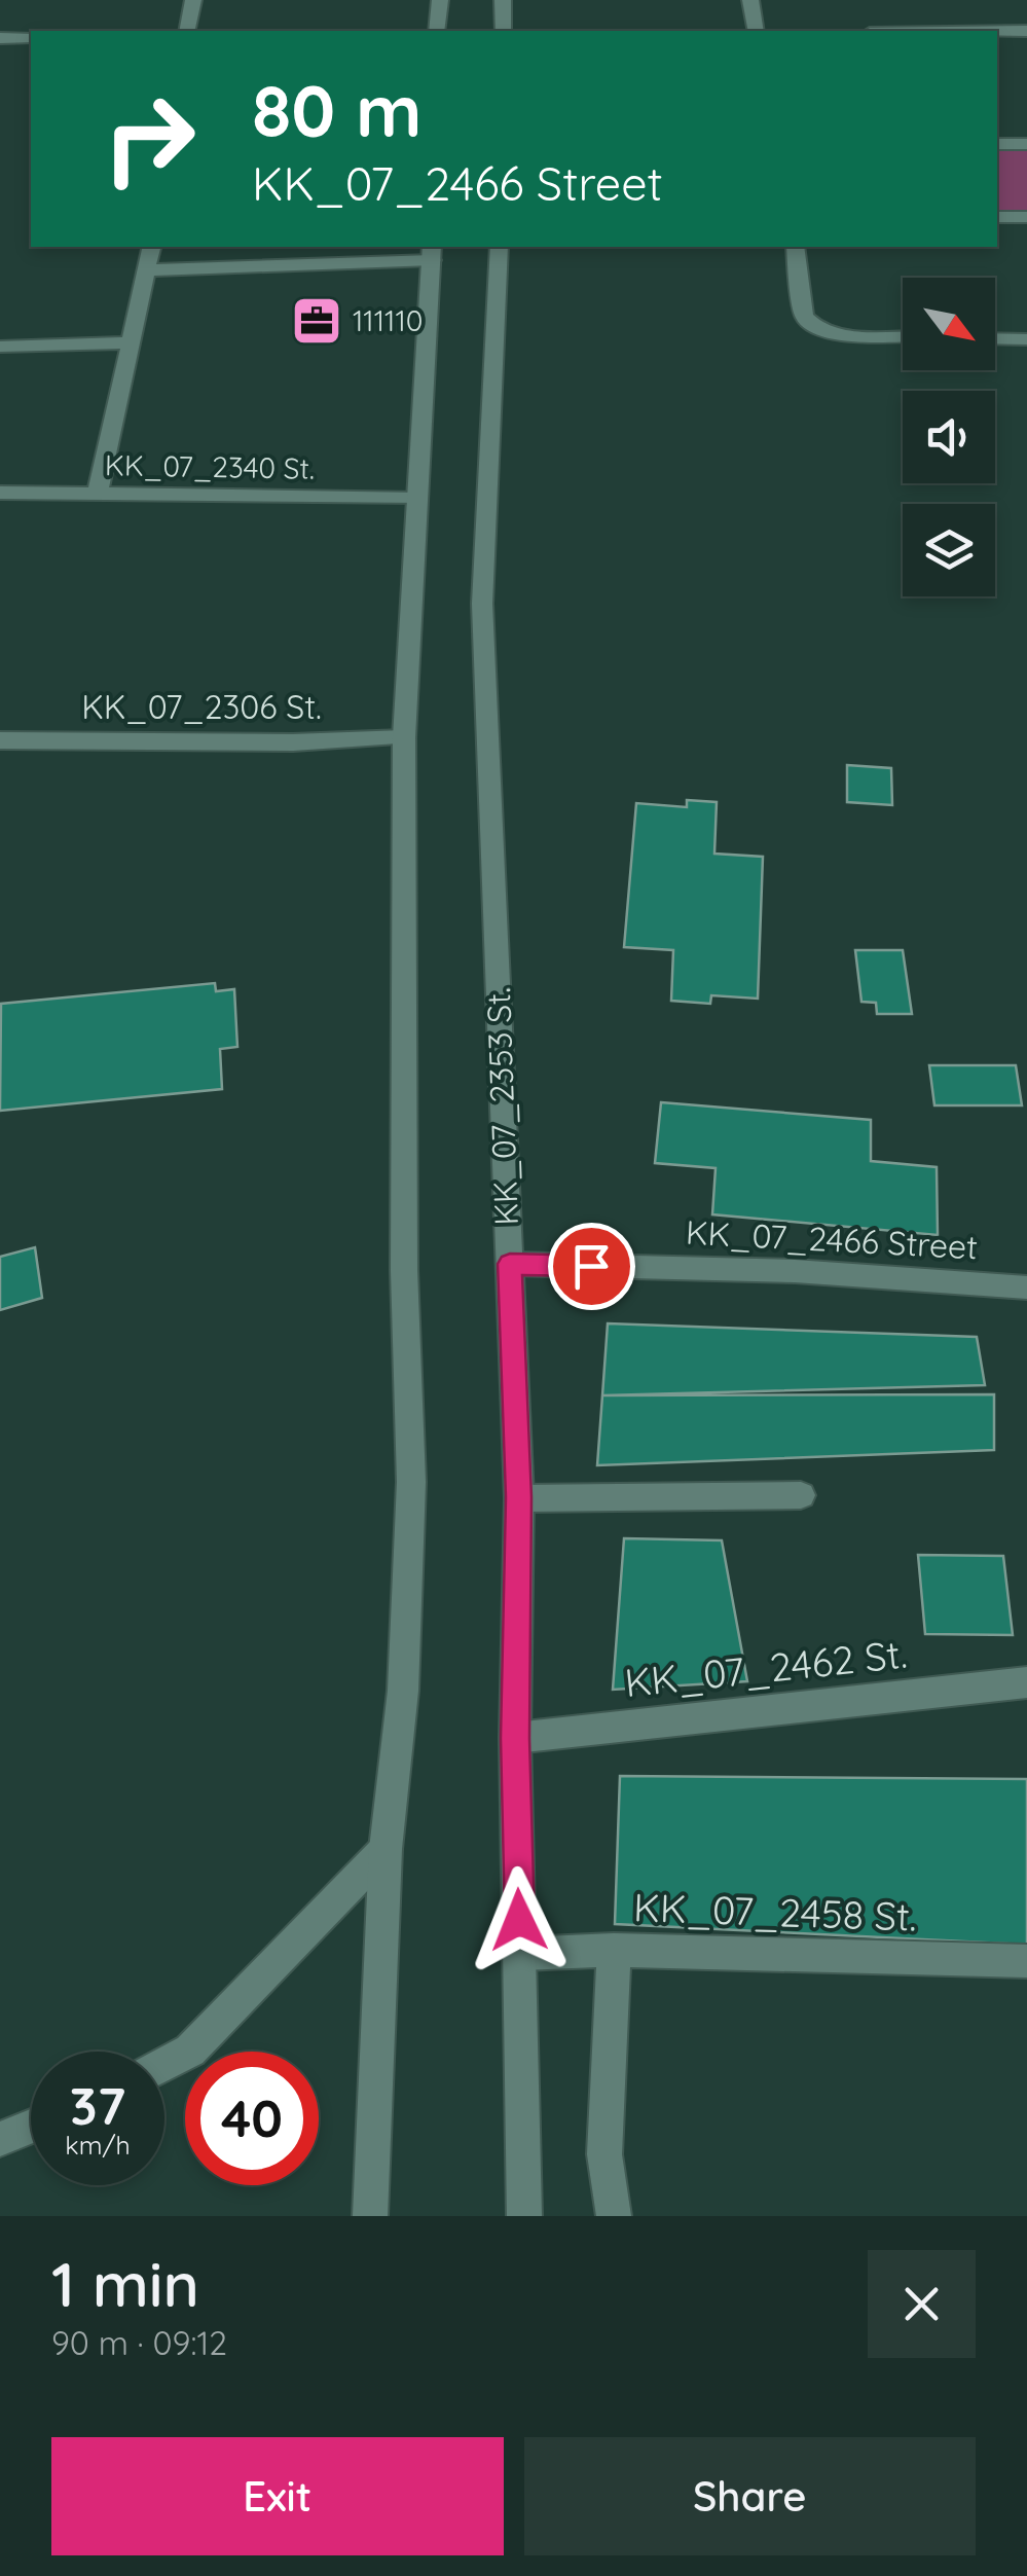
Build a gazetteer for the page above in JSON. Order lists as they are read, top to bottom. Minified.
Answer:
{"streets":{"street":["KK_07_2340 St.","KK_07_2306 St.","KK_07_2353 St.","KK_07_2466 Street","KK_07_2462 St.","KK_07_2458 St."]},"crossings":[["KK_07_2353 St.","KK_07_2466 Street"],["KK_07_2353 St.","KK_07_2462 St."],["KK_07_2353 St.","KK_07_2458 St."]],"places":{"office":["111110"]},"north":"bottom right","page":{"turn":["80 m","KK_07_2466 Street"],"speed":"37 km/h","limit":"40","heading":["1 min","90 m · 09:12"],"buttons":["Exit","Share"]}}
